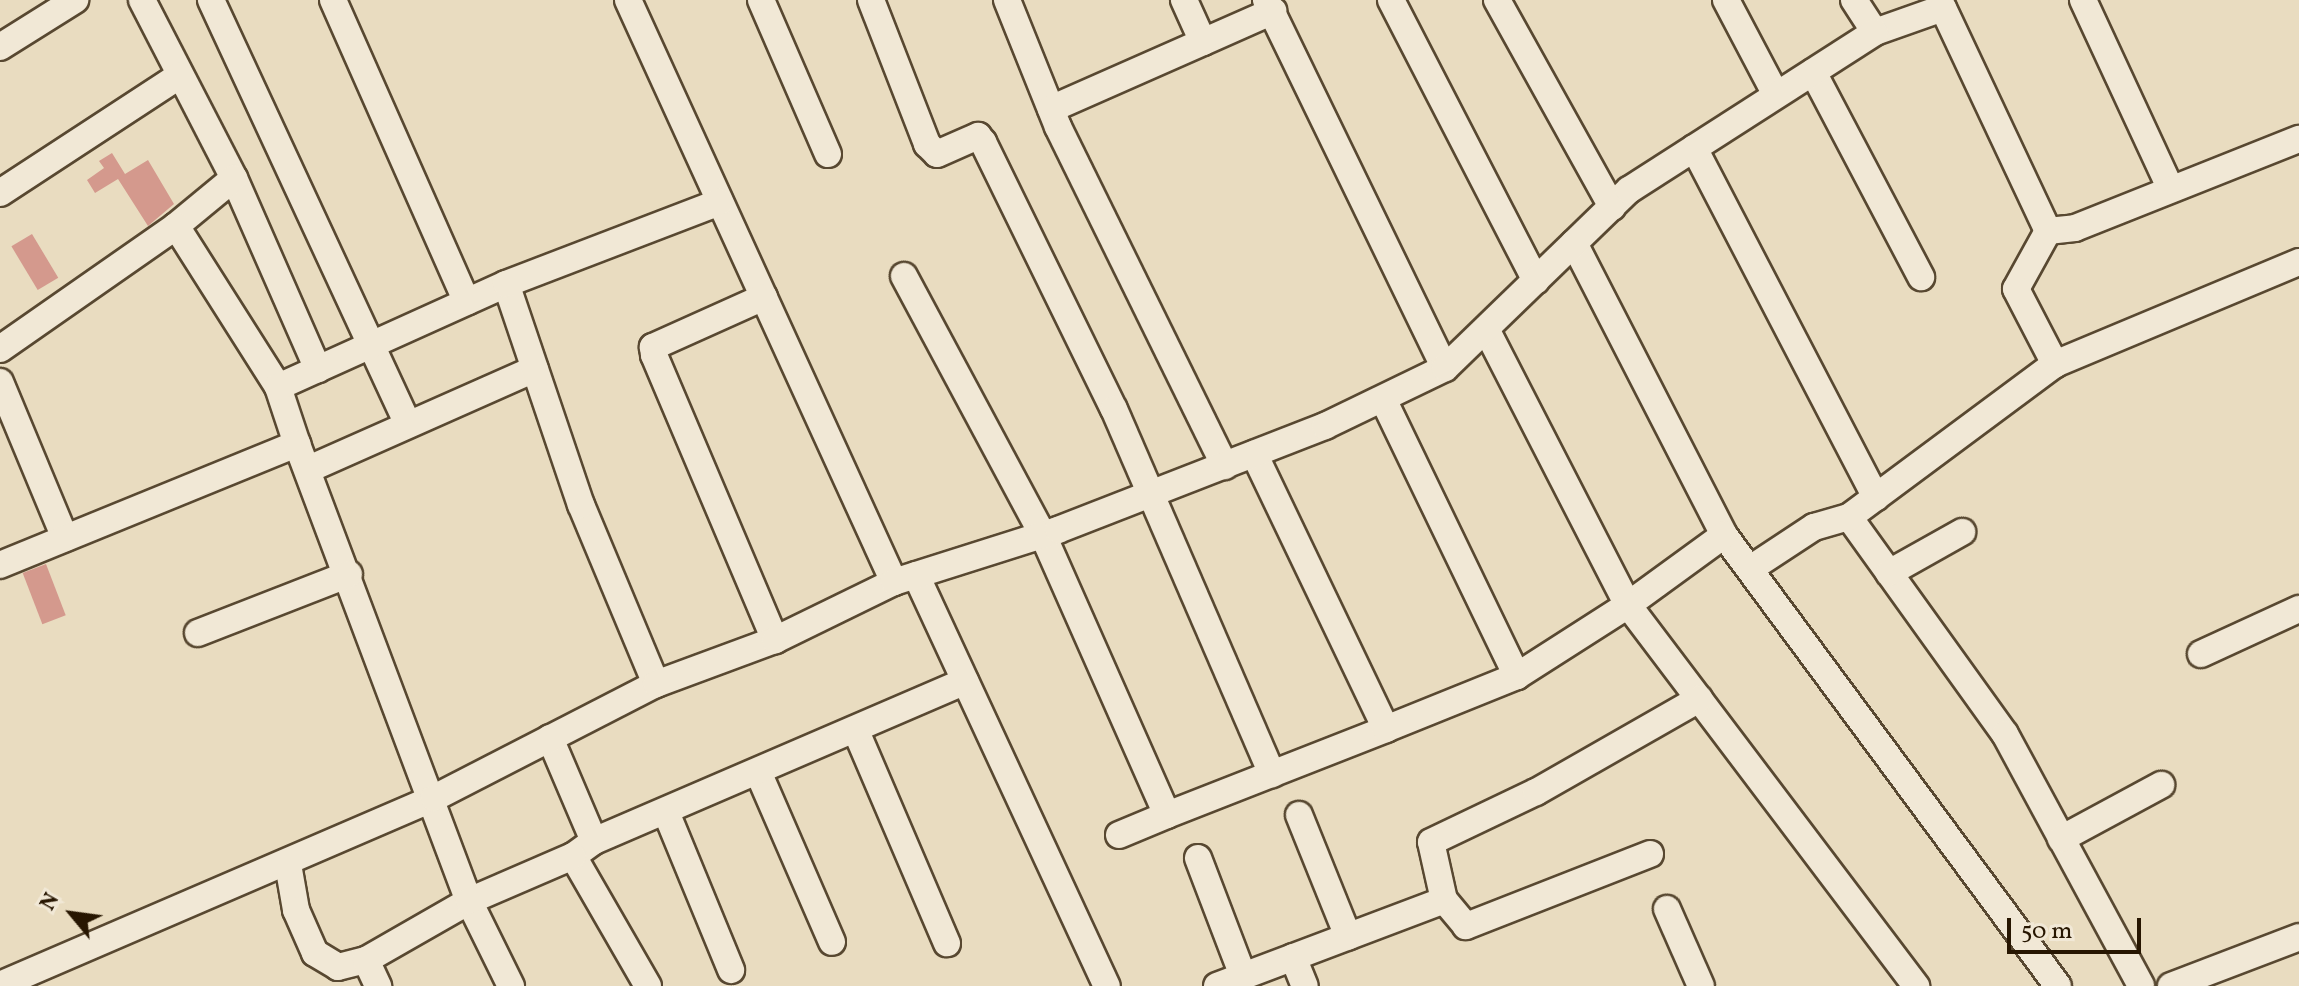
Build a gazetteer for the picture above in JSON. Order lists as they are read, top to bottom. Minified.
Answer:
{"scale_bar":"50 m","north":"top left"}
